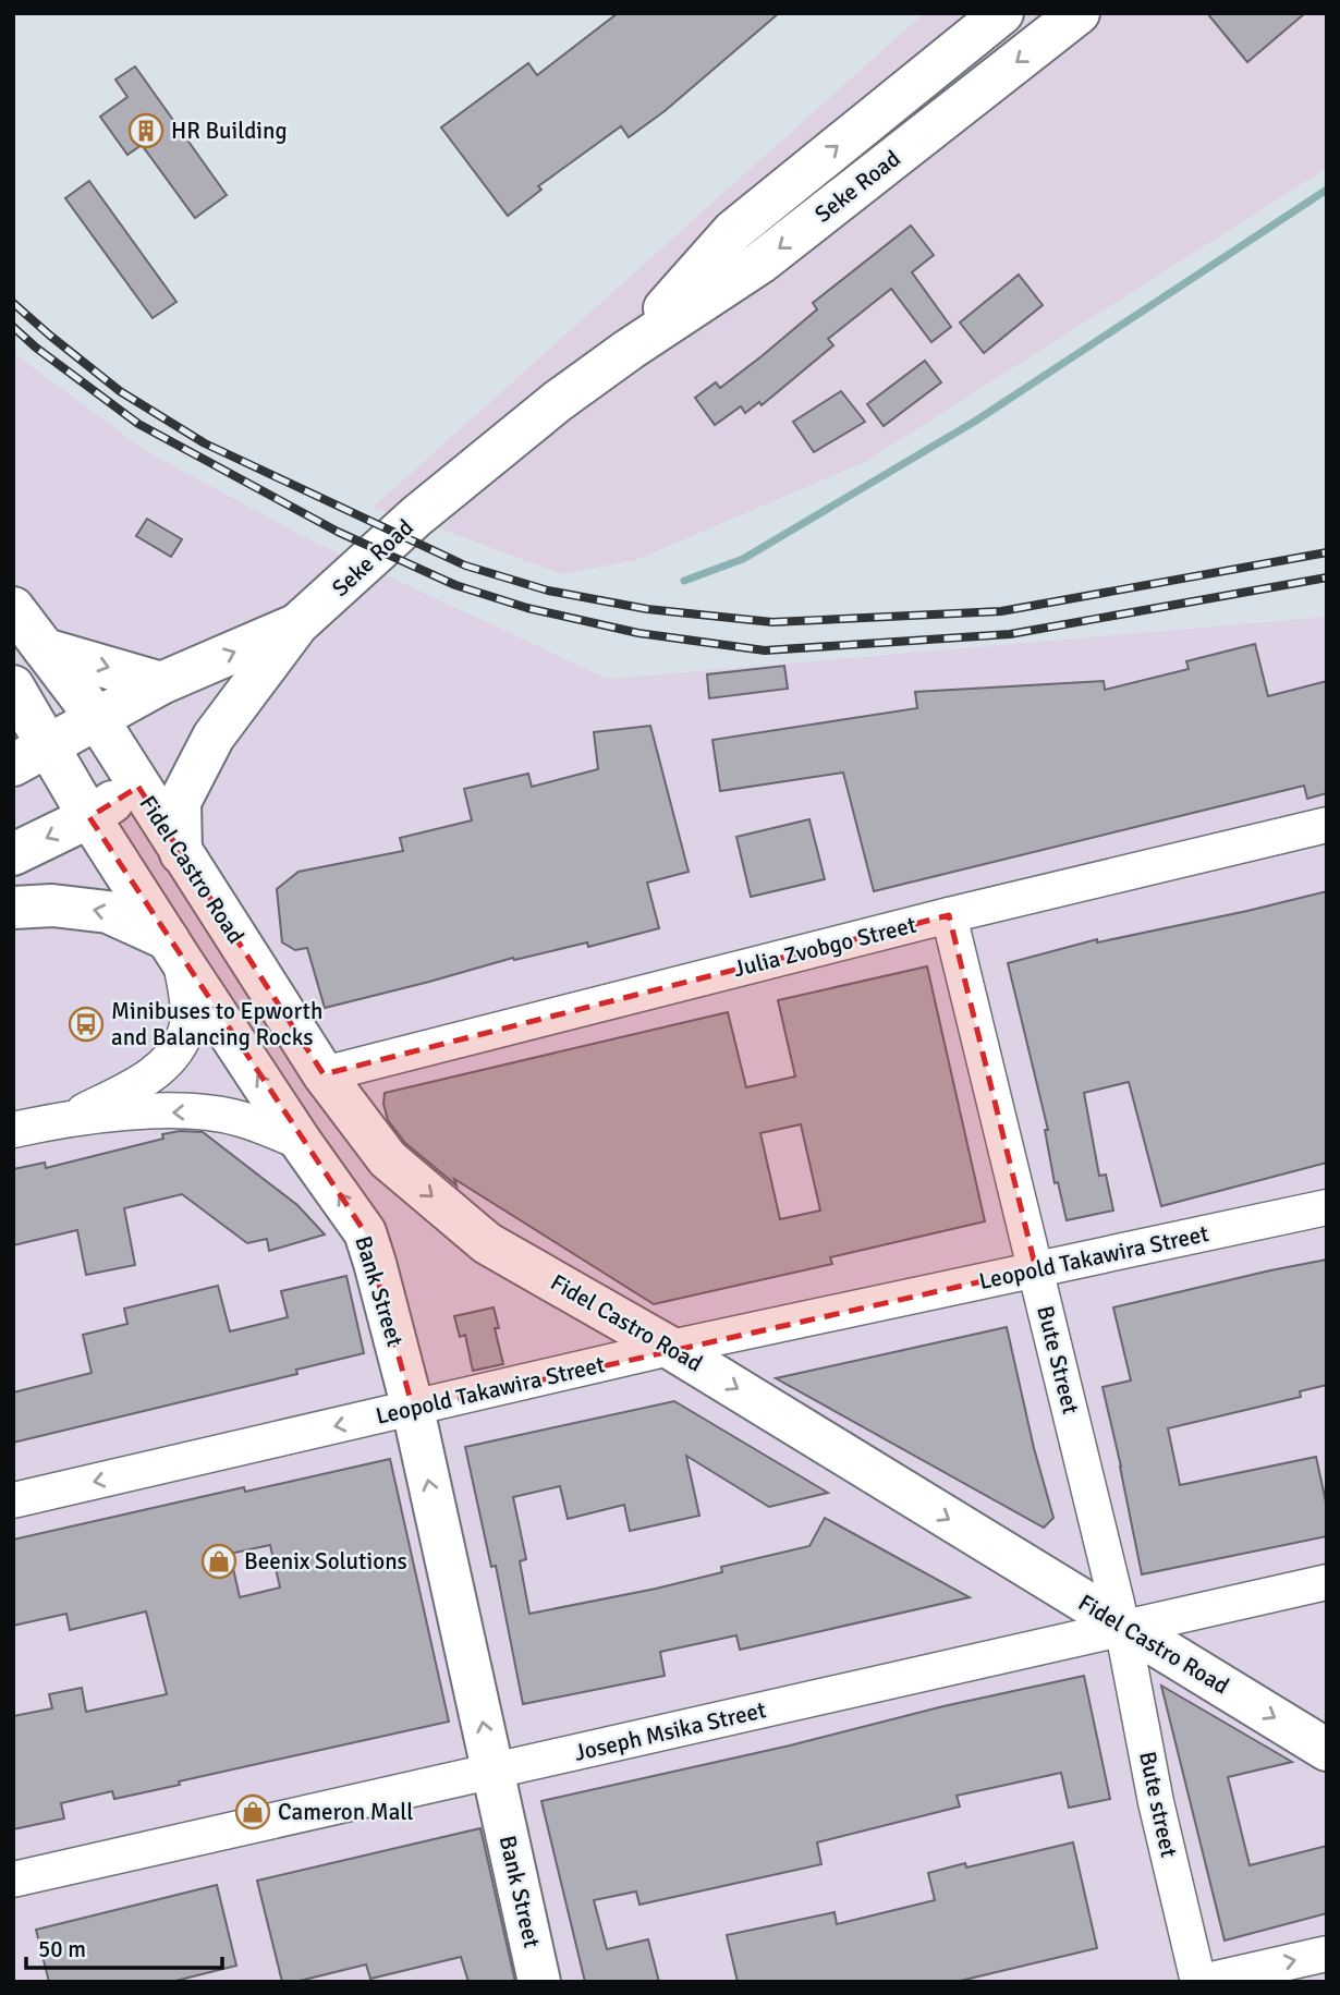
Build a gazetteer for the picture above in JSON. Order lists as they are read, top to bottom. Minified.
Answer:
{"streets":{"main road":["Seke Road","Fidel Castro Road","Bank Street"],"street":["Julia Zvobgo Street","Leopold Takawira Street","Bute Street","Joseph Msika Street","Bute street"]},"crossings":[["Fidel Castro Road","Julia Zvobgo Street"],["Fidel Castro Road","Leopold Takawira Street"],["Fidel Castro Road","Bute Street"],["Fidel Castro Road","Joseph Msika Street"],["Fidel Castro Road","Bute street"],["Julia Zvobgo Street","Bute Street"],["Leopold Takawira Street","Bank Street"],["Leopold Takawira Street","Bute Street"],["Bank Street","Joseph Msika Street"],["Bute Street","Joseph Msika Street"],["Bute Street","Bute street"],["Joseph Msika Street","Bute street"]],"one_way":["Fidel Castro Road","Bank Street"],"places":{"building":["HR Building"],"bus stop":["Minibuses to Epworth and Balancing Rocks"],"shop":["Beenix Solutions","Cameron Mall"]},"scale_bar":"50 m"}
